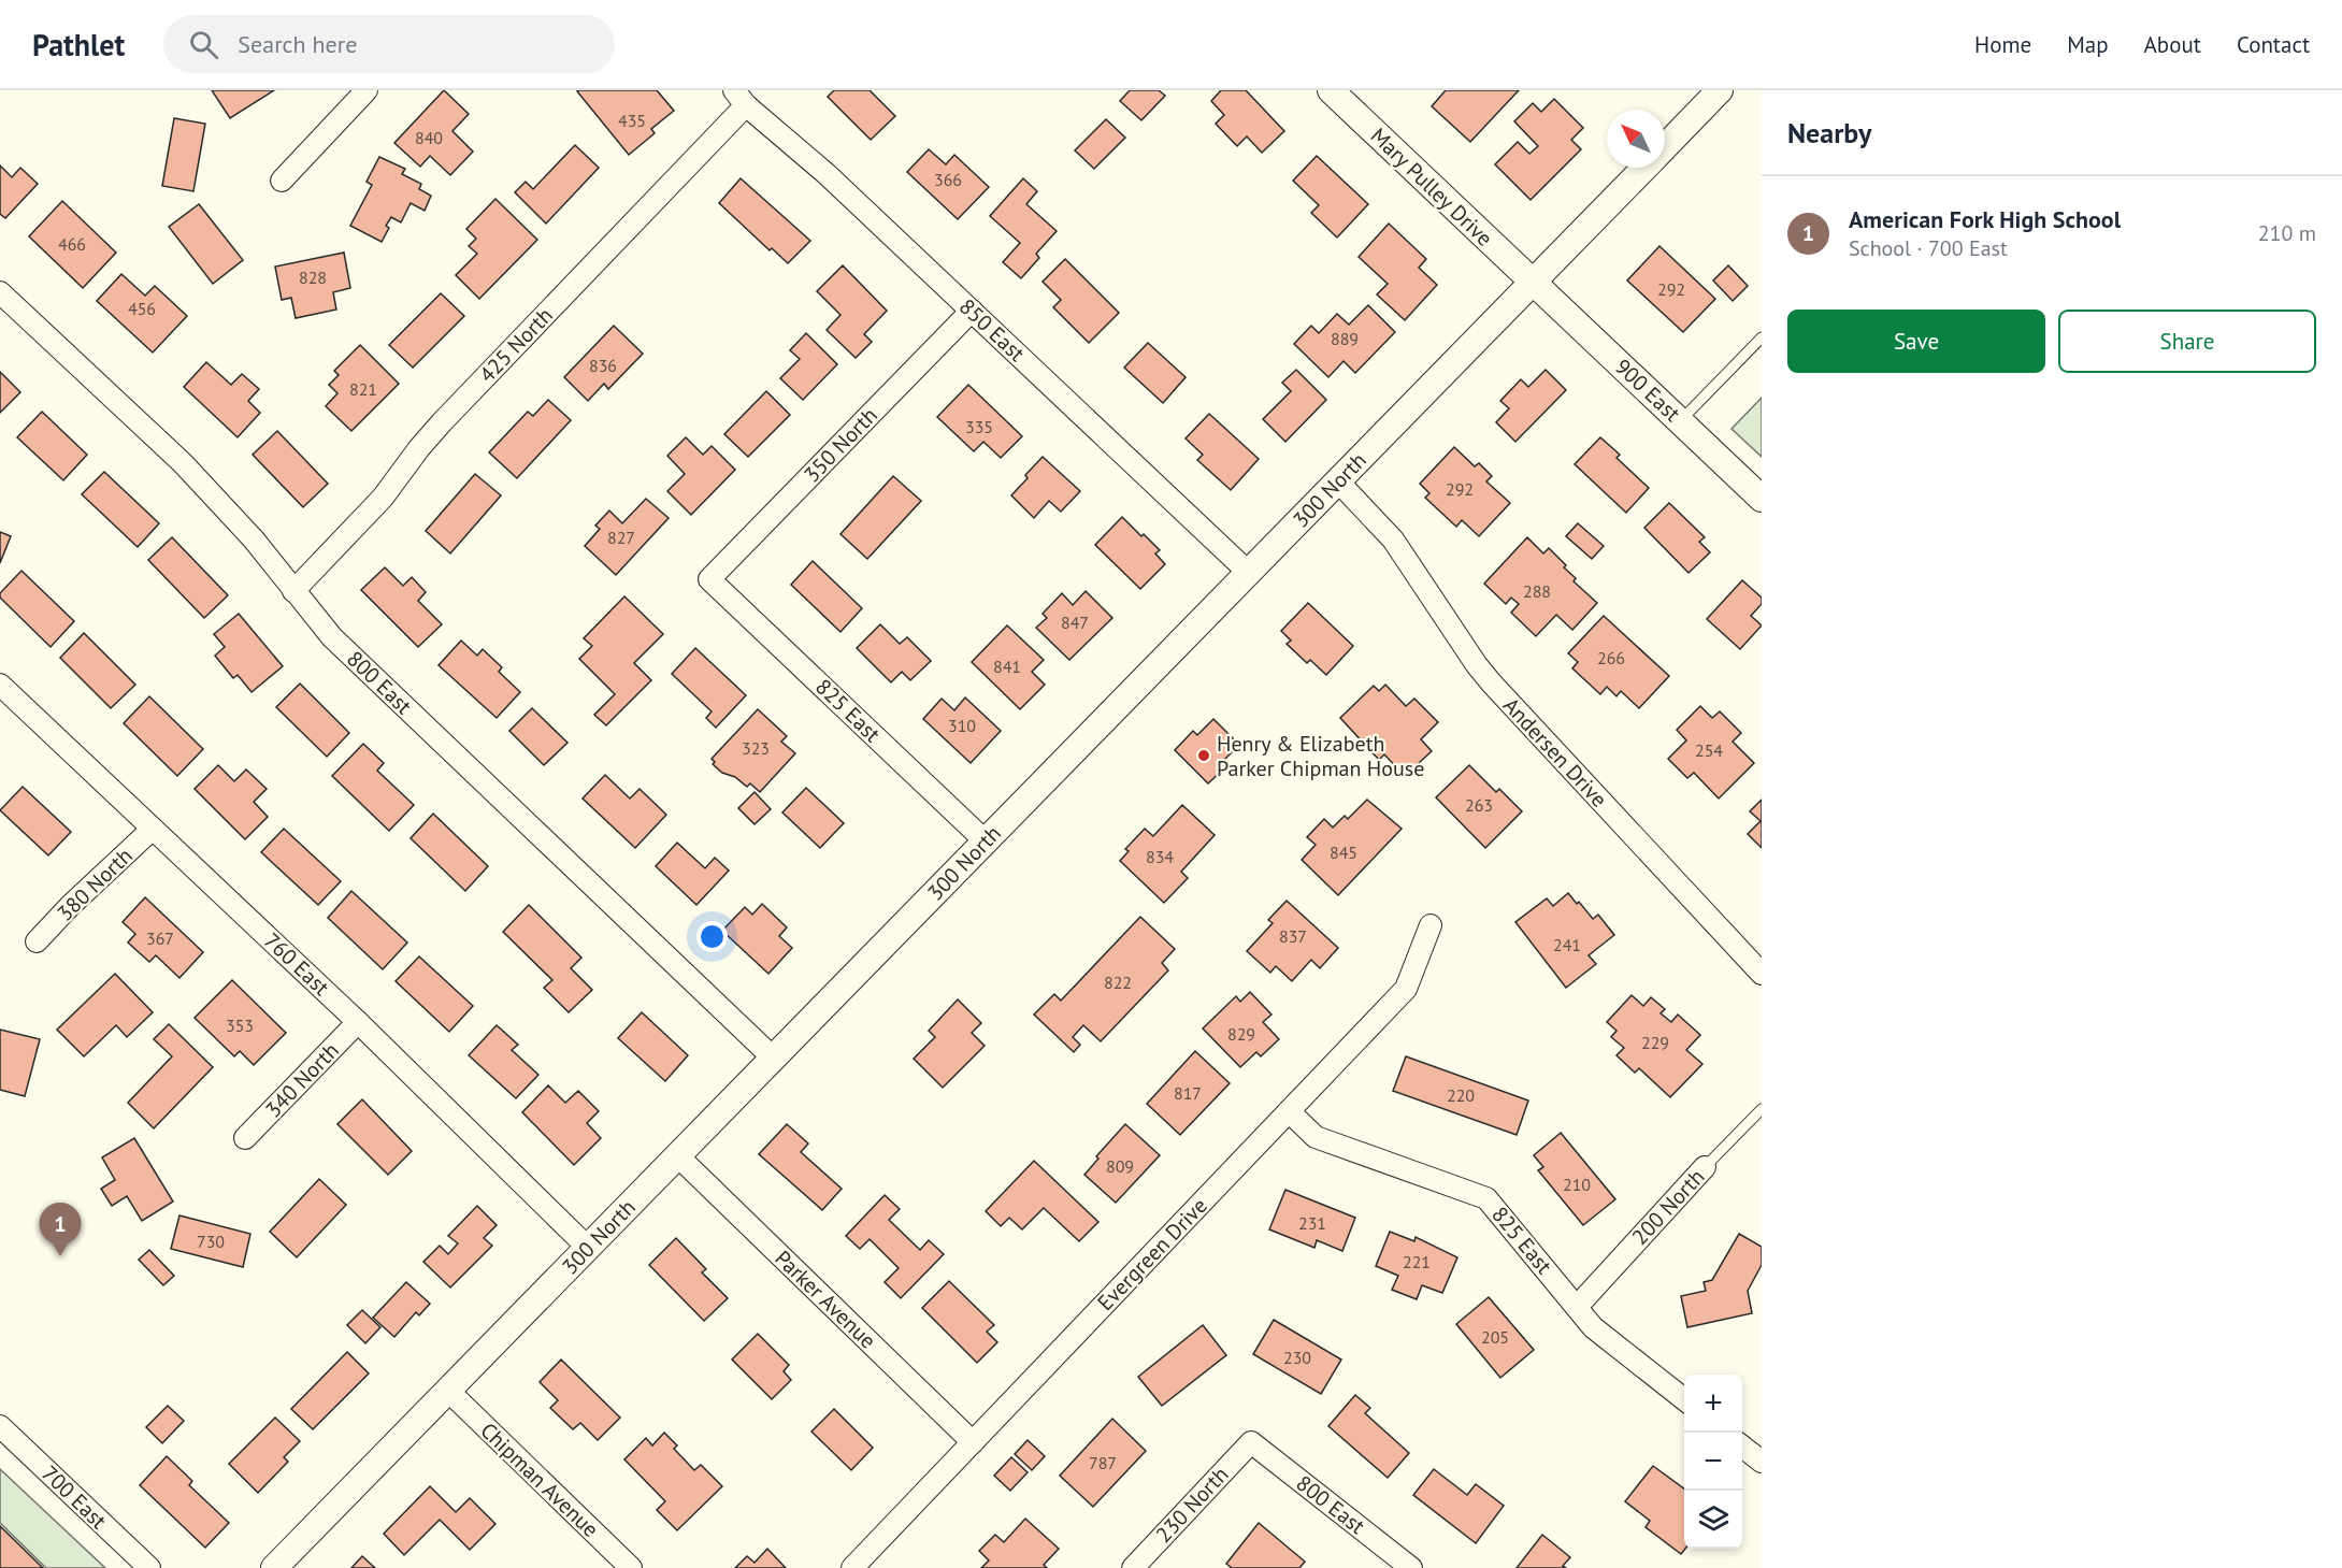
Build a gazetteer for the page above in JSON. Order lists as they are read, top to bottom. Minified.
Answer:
{"streets":{"street":["Mary Pulley Drive","850 East","425 North","900 East","350 North","300 North","800 East","825 East","Andersen Drive","380 North","760 East","340 North","200 North","Evergreen Drive","Parker Avenue","Chipman Avenue","700 East","230 North"]},"crossings":[["Mary Pulley Drive","900 East"],["Mary Pulley Drive","300 North"],["850 East","425 North"],["850 East","350 North"],["850 East","300 North"],["425 North","800 East"],["900 East","300 North"],["350 North","825 East"],["300 North","800 East"],["300 North","825 East"],["300 North","Andersen Drive"],["300 North","760 East"],["300 North","Parker Avenue"],["300 North","Chipman Avenue"],["800 East","230 North"],["825 East","200 North"],["825 East","Evergreen Drive"],["380 North","760 East"],["760 East","340 North"],["Evergreen Drive","Parker Avenue"]],"places":["Henry & Elizabeth Parker Chipman House"],"house_numbers":["435","840","366","466","828","292","456","889","836","821","335","292","827","288","847","266","841","310","323","254","263","845","834","837","367","241","822","353","829","229","817","220","809","210","231","730","221","205","230","787"],"north":"top left","page":{"header":"Pathlet","search":"Search here","nav":["Home","Map","About","Contact"],"heading":"Nearby","list":[{"mark":"1","name":"American Fork High School","note":"School · 700 East","value":"210 m"}],"buttons":["Save","Share"],"pins":"1","map_buttons":["+","−"]}}
